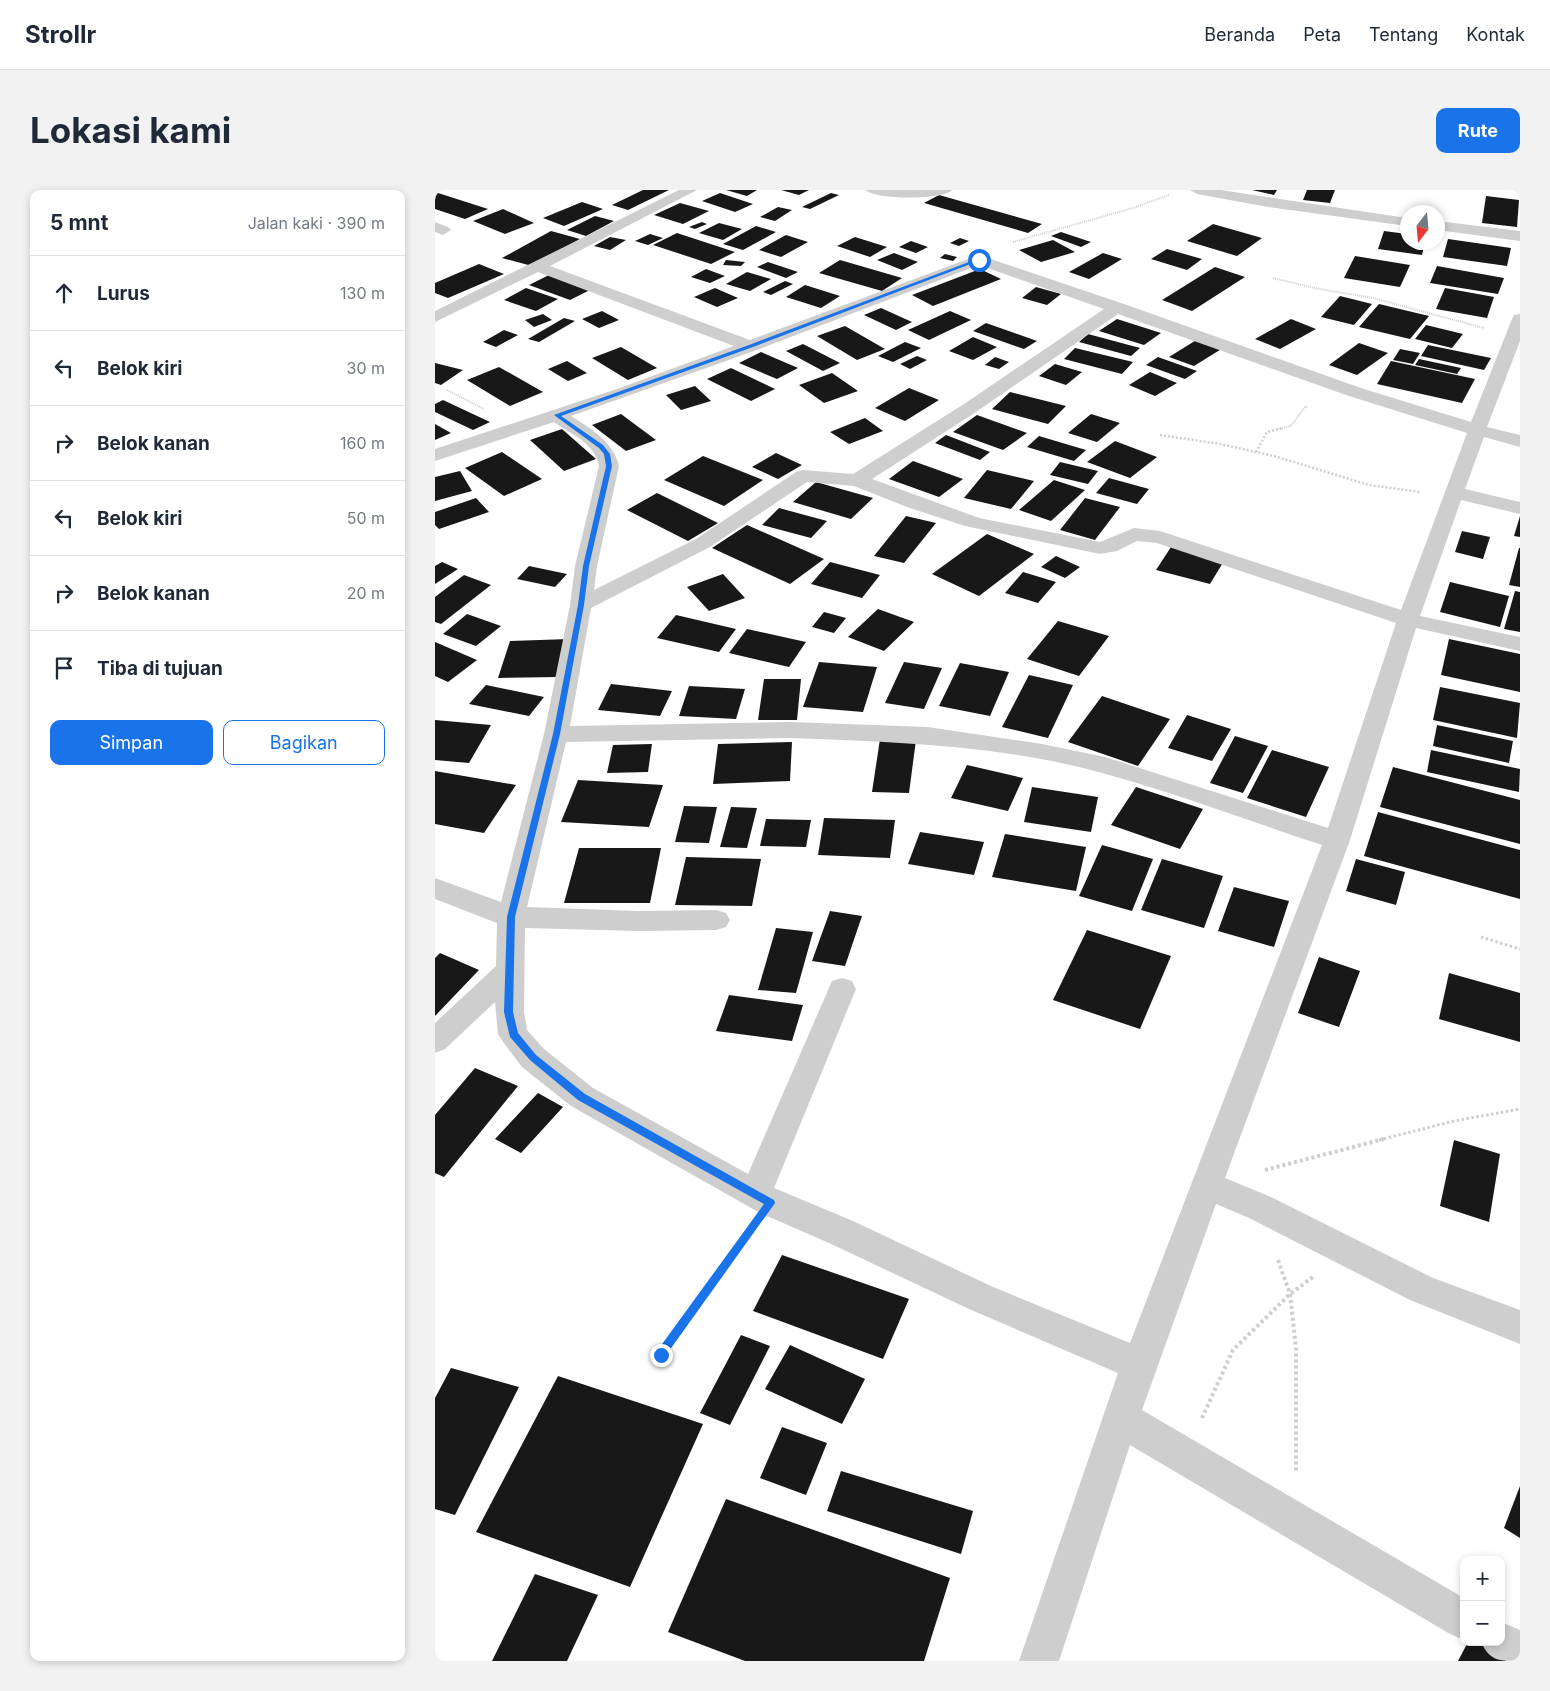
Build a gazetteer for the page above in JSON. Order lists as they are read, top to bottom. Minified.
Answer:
{"north":"bottom","page":{"header":"Strollr","nav":["Beranda","Peta","Tentang","Kontak"],"buttons":["Rute",["Simpan","Bagikan"]],"title":"Lokasi kami","heading":["5 mnt","Jalan kaki · 390 m"],"list":[["Lurus","130 m"],["Belok kiri","30 m"],["Belok kanan","160 m"],["Belok kiri","50 m"],["Belok kanan","20 m"],"Tiba di tujuan"],"map_buttons":["+","−"]}}
